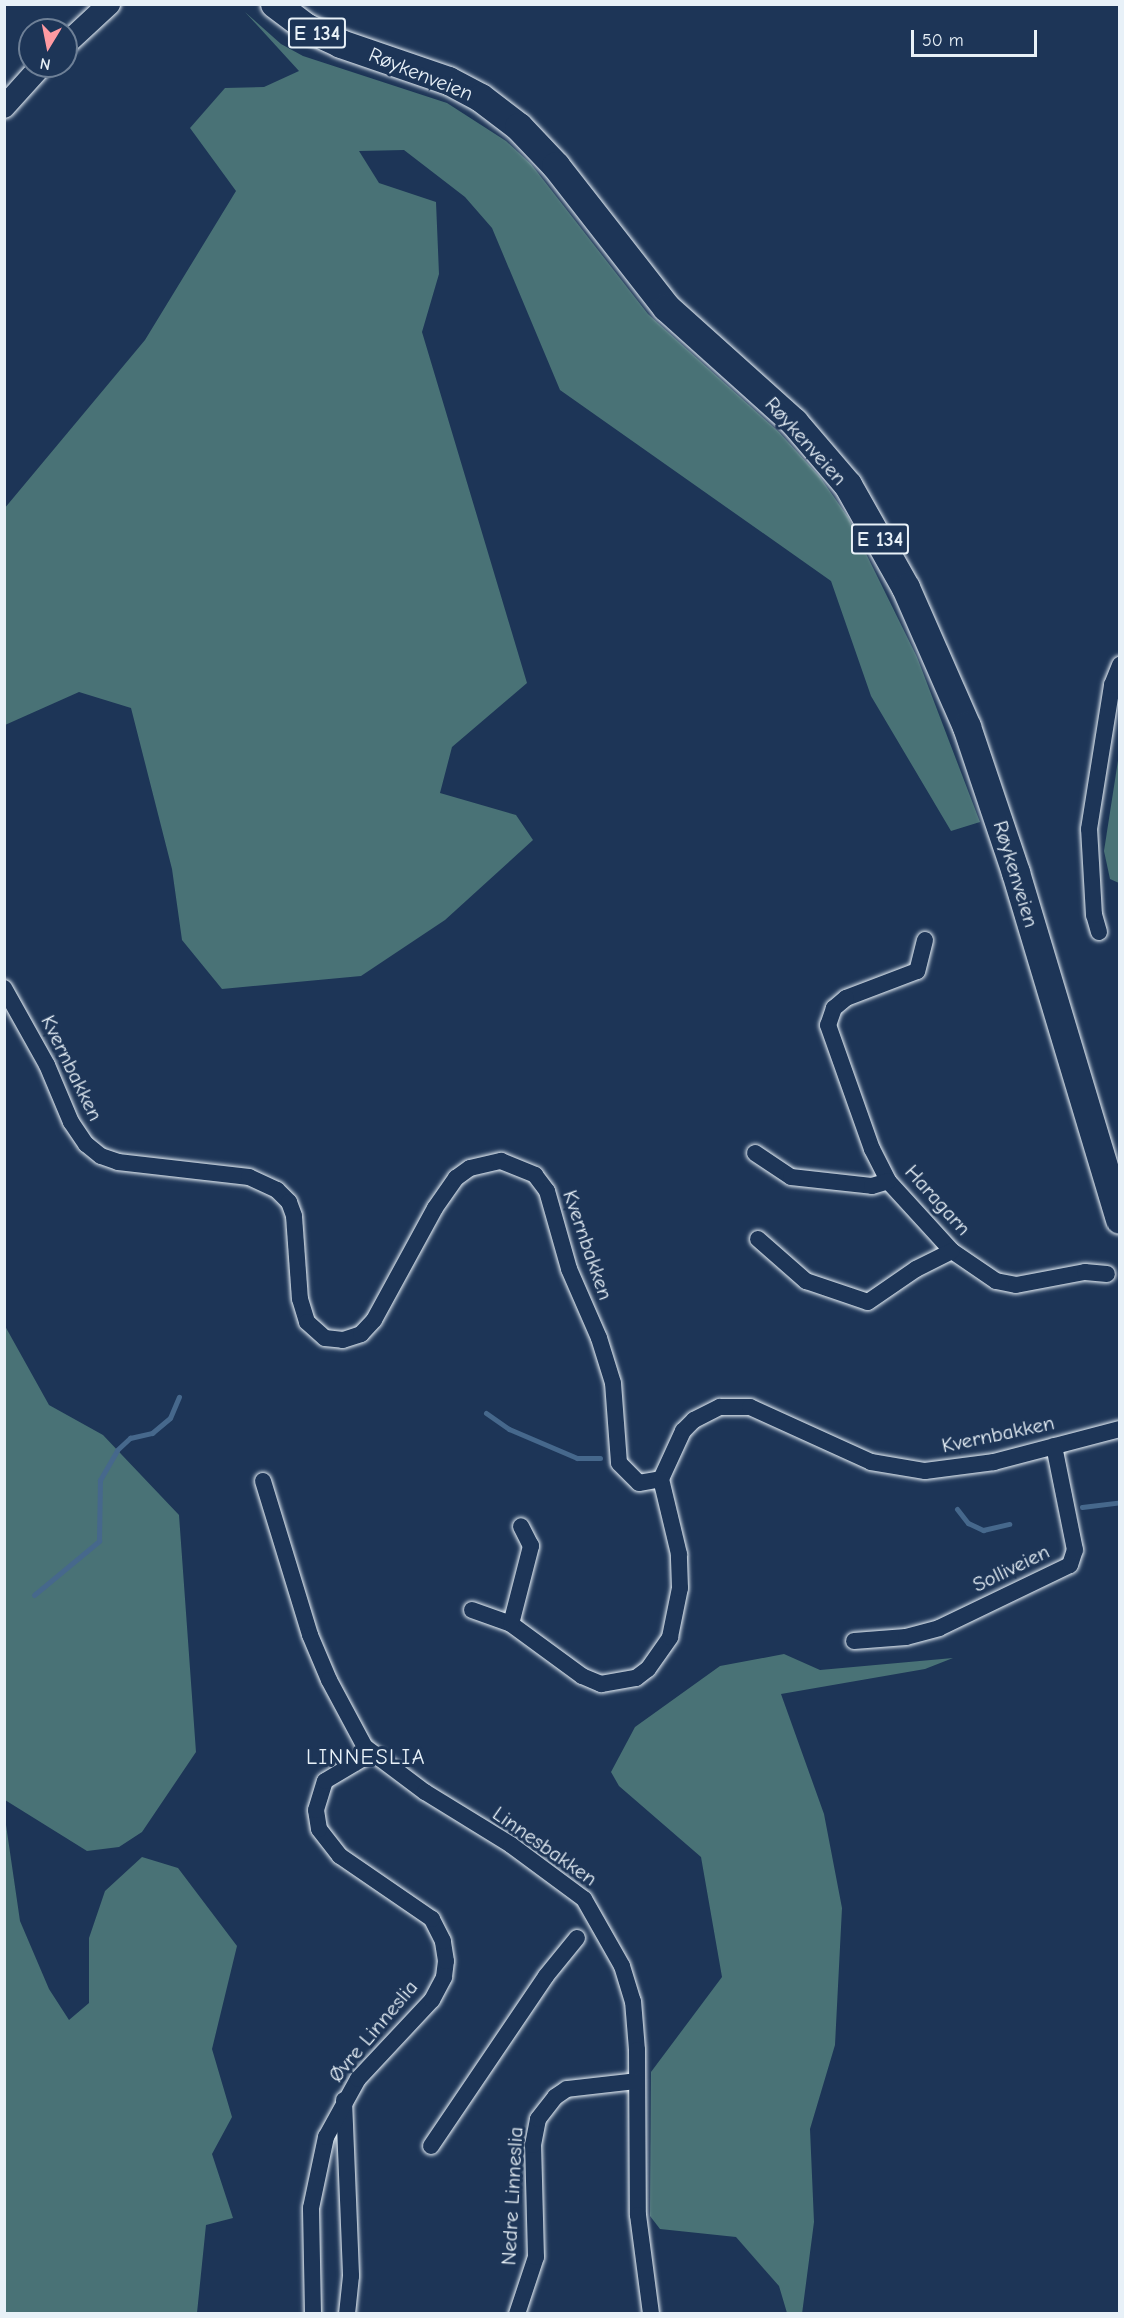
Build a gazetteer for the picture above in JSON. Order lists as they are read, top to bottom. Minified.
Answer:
{"streets":{"highway":["E 134","Røykenveien"],"street":["Kvernbakken","Haragarn","Solliveien","Linnesbakken","Øvre Linneslia","Nedre Linneslia"]},"crossings":[["Kvernbakken","Solliveien"],["Linnesbakken","Øvre Linneslia"],["Linnesbakken","Nedre Linneslia"]],"districts":["LINNESLIA"],"scale_bar":"50 m","north":"bottom"}
